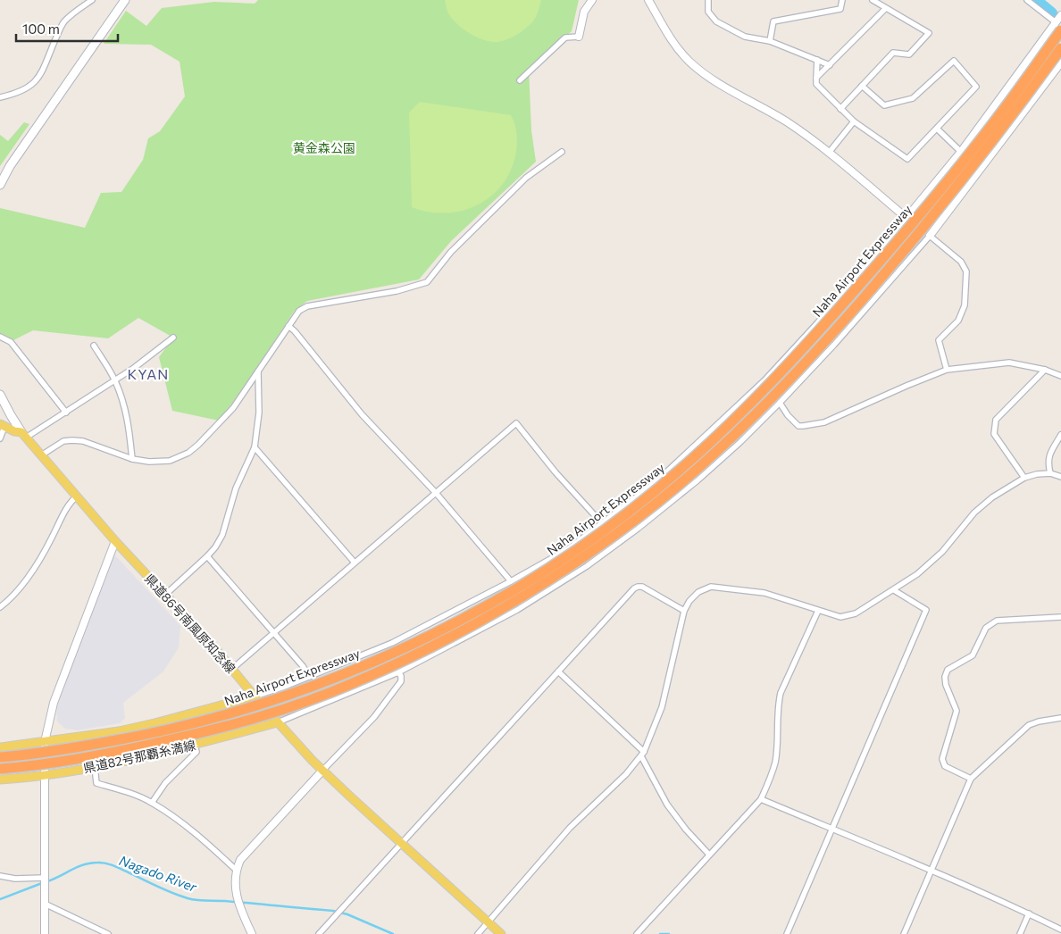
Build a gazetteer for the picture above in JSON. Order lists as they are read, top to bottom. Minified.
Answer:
{"streets":{"highway":["Naha Airport Expressway"],"main road":["県道86号南風原知念線","県道82号那覇糸満線"]},"crossings":[["県道86号南風原知念線","県道82号那覇糸満線"]],"districts":["KYAN"],"water":["Nagado River"],"parks":["黄金森公園"],"scale_bar":"100 m"}
